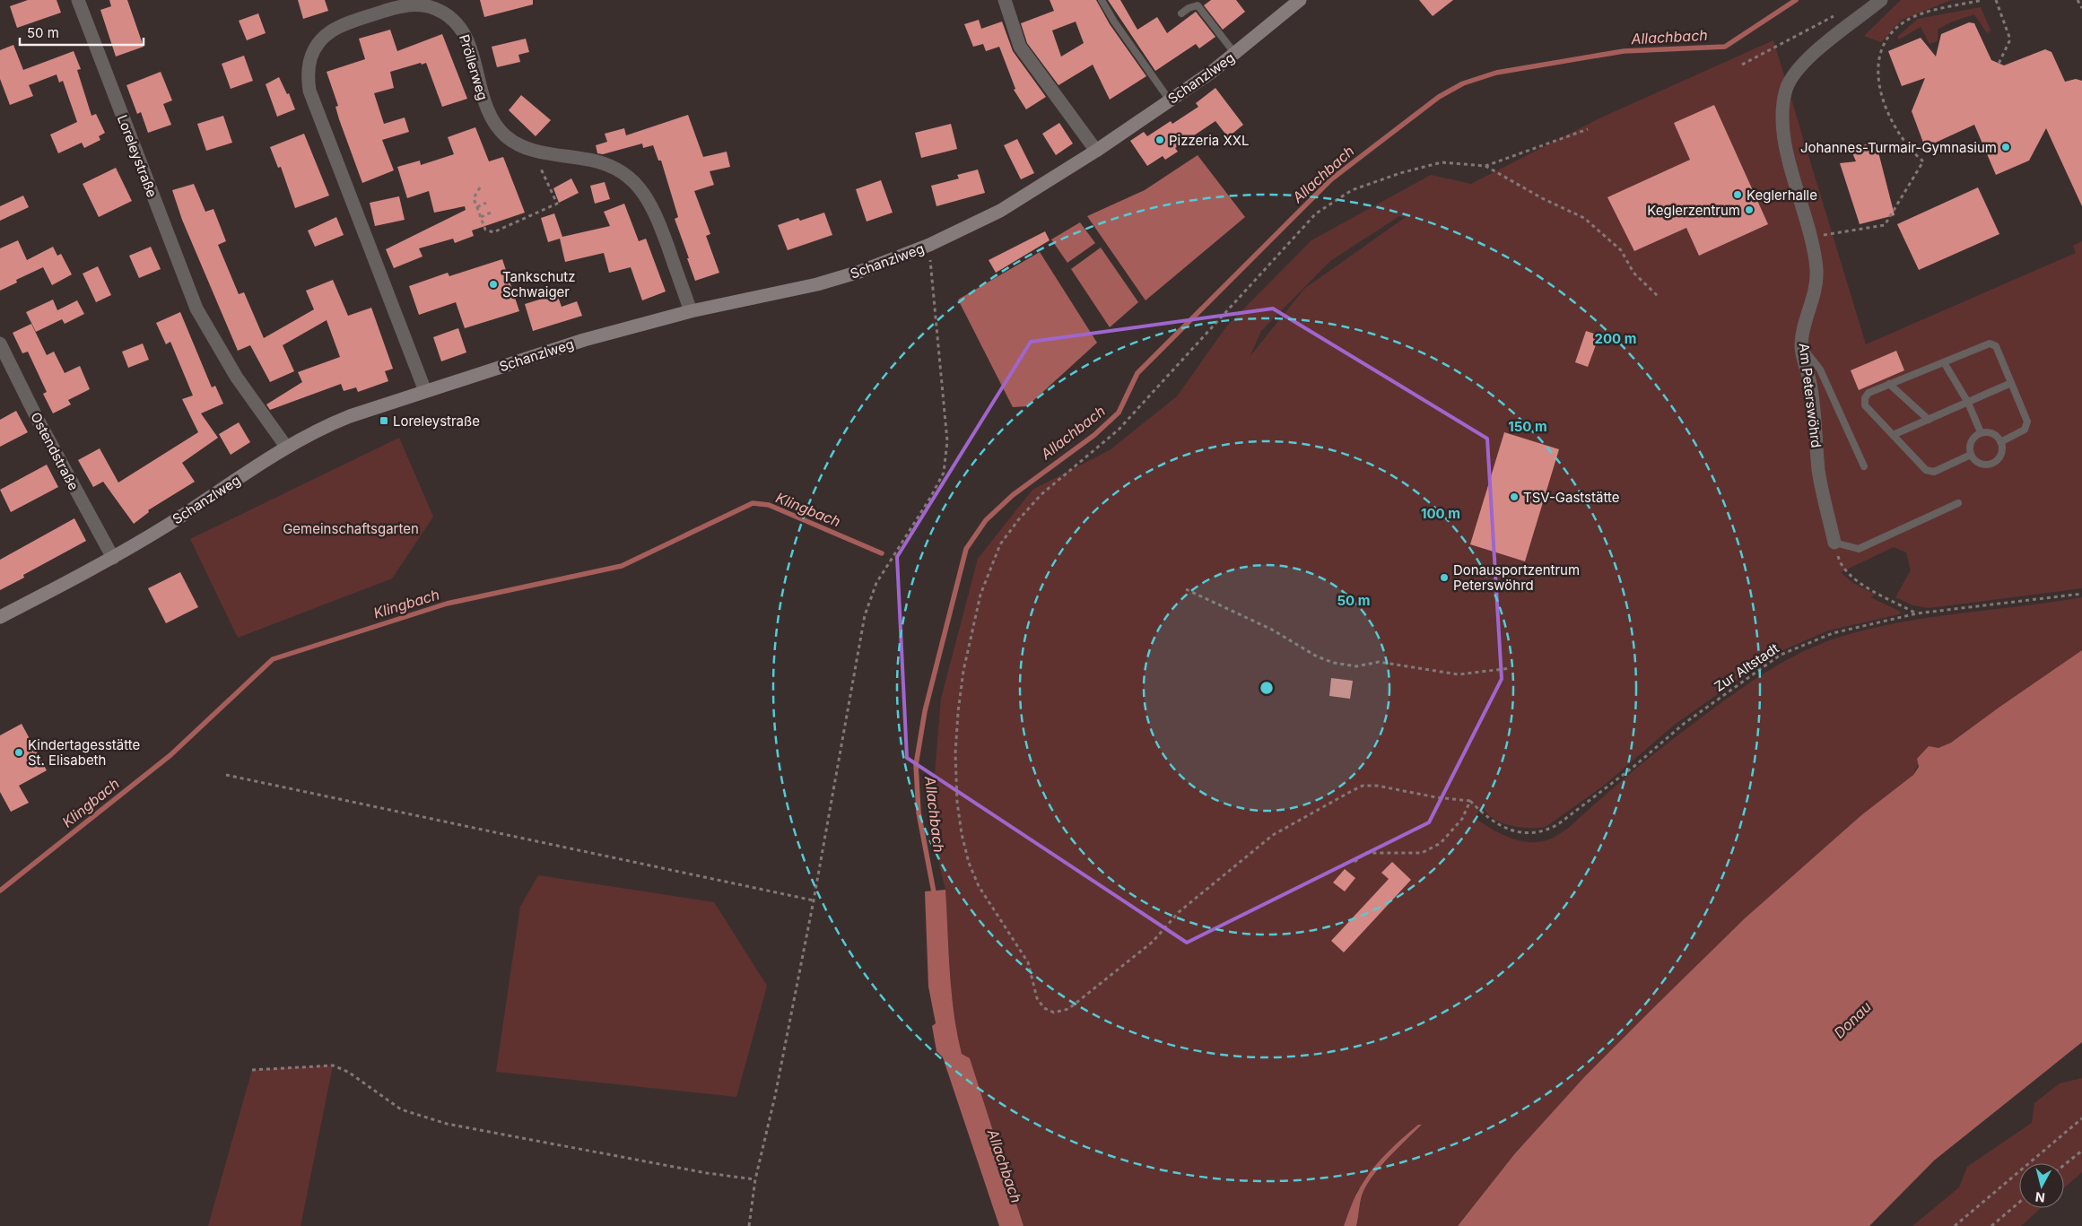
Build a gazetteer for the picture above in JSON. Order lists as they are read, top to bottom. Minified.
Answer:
{"streets":{"street":["Pröllerweg","Schanzlweg","Loreleystraße","Am Peterswöhrd","Ostendstraße"],"path":["Zur Altstadt"]},"crossings":[["Pröllerweg","Schanzlweg"],["Schanzlweg","Loreleystraße"],["Schanzlweg","Ostendstraße"]],"water":["Allachbach","Klingbach","Donau"],"parks":["Gemeinschaftsgarten"],"places":{"other":["Pizzeria XXL","Johannes-Turmair-Gymnasium","Keglerhalle","Keglerzentrum","Tankschutz Schwaiger","TSV-Gaststätte","Donausportzentrum Peterswöhrd","Kindertagesstätte St. Elisabeth"],"transit":["Loreleystraße"]},"scale_bar":"50 m","north":"bottom","rings":["200 m","150 m","100 m","50 m"]}
